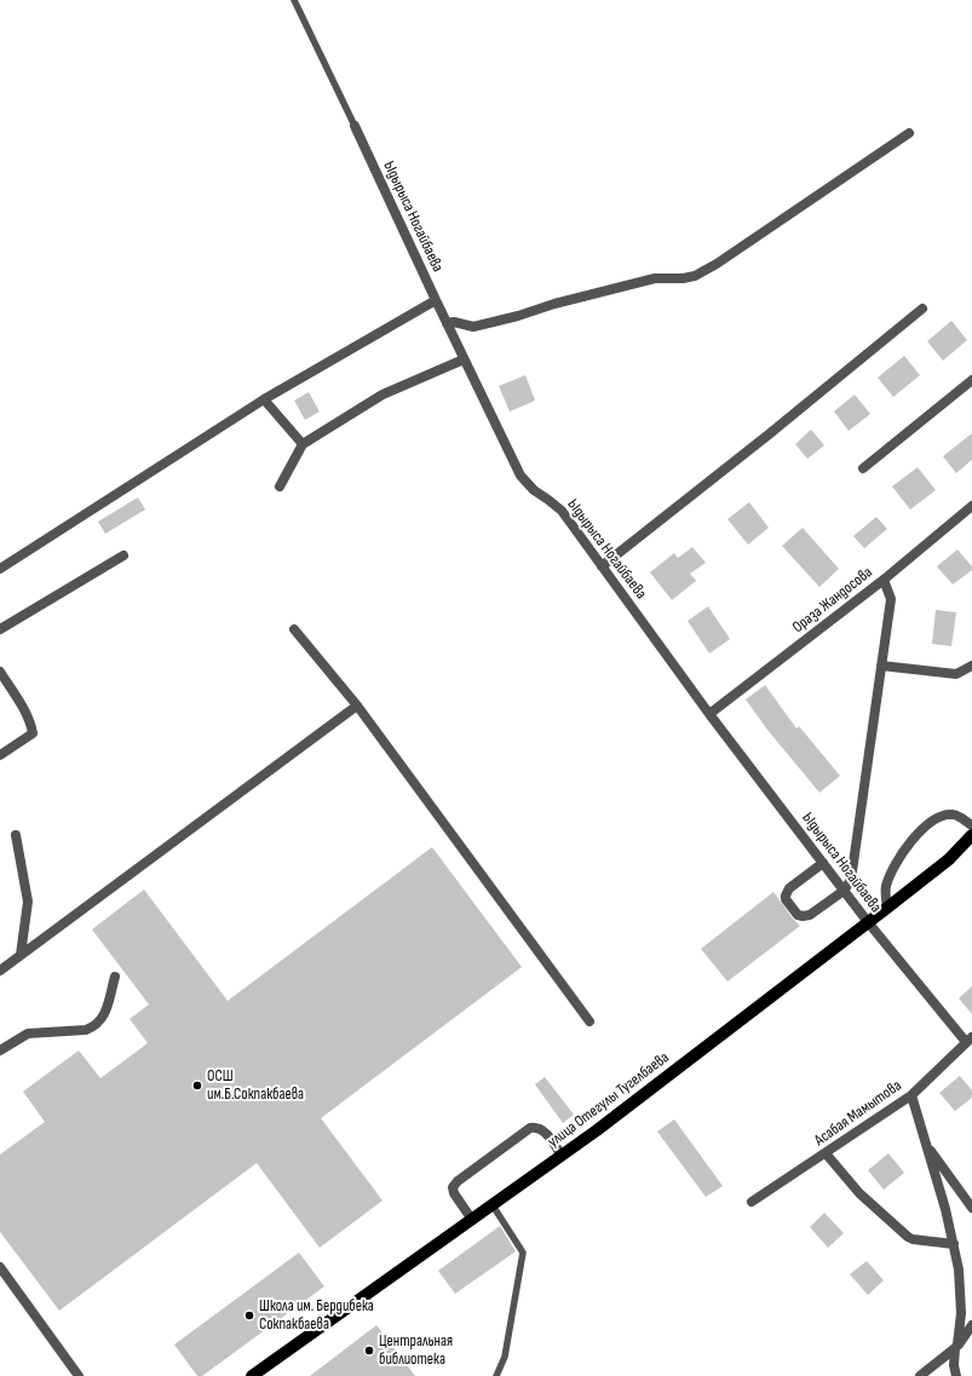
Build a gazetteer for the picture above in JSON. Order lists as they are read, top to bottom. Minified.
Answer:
{"streets":{"main road":["улица Отегулы Тугелбаева"],"street":["Ыдырыса Ногайбаева","Ораза Жандосова","Асабая Мамытова"]},"crossings":[["Ыдырыса Ногайбаева","Ораза Жандосова"],["Ыдырыса Ногайбаева","улица Отегулы Тугелбаева"],["Ыдырыса Ногайбаева","Асабая Мамытова"]],"places":["ОСШ им.Б.Сокпакбаева","Школа им. Бердибека Сокпакбаева","Центральная библиотека"]}
